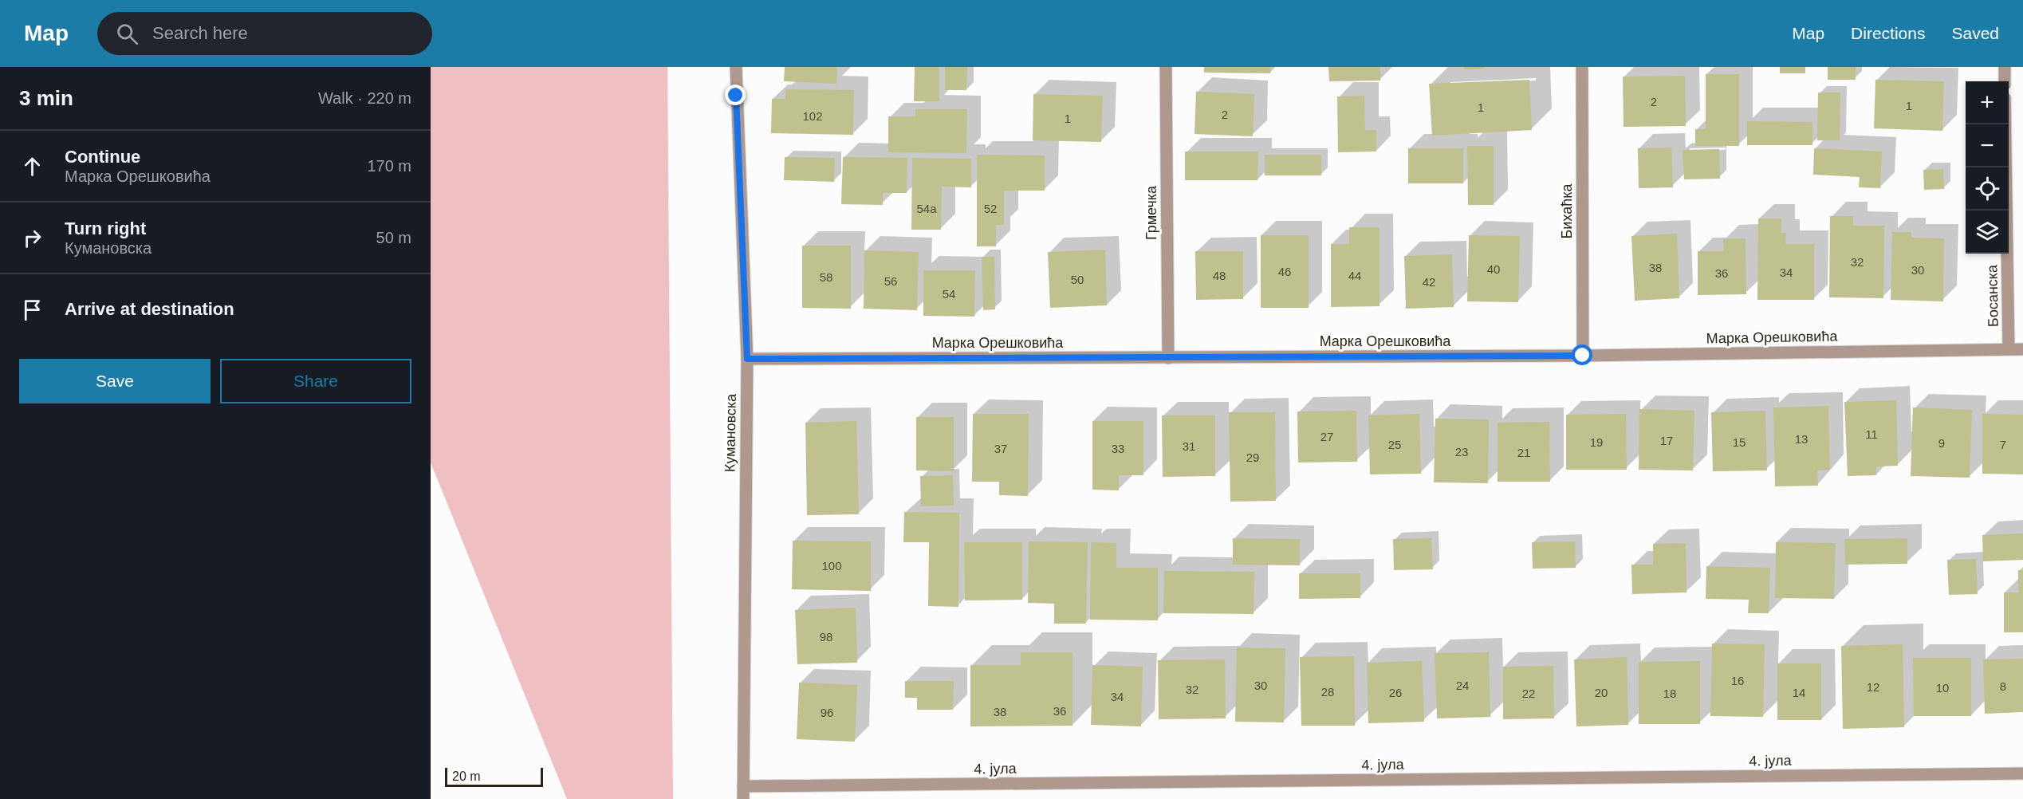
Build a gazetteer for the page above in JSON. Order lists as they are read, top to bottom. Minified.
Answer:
{"streets":{"street":["Бихаћка","Грмечка","Босанска","Марка Орешковића","Кумановска","4. јула"]},"crossings":[["Бихаћка","Марка Орешковића"],["Грмечка","Марка Орешковића"],["Босанска","Марка Орешковића"],["Марка Орешковића","Кумановска"],["Кумановска","4. јула"]],"house_numbers":["2","1","1","2","102","1","54a","52","32","38","40","30","46","34","36","48","44","58","50","56","42","54","11","27","13","17","19","15","9","25","7","31","37","33","23","21","29","100","98","16","30","24","8","12","10","32","28","26","20","14","22","18","34","36","38","96"],"scale_bar":"20 m","page":{"header":"Map","search":"Search here","nav":["Map","Directions","Saved"],"heading":["3 min","Walk · 220 m"],"map_buttons":["+","−"],"list":[["Continue","Марка Орешковића","170 m"],["Turn right","Кумановска","50 m"],"Arrive at destination"],"buttons":["Save","Share"],"scale":"20 m"}}
